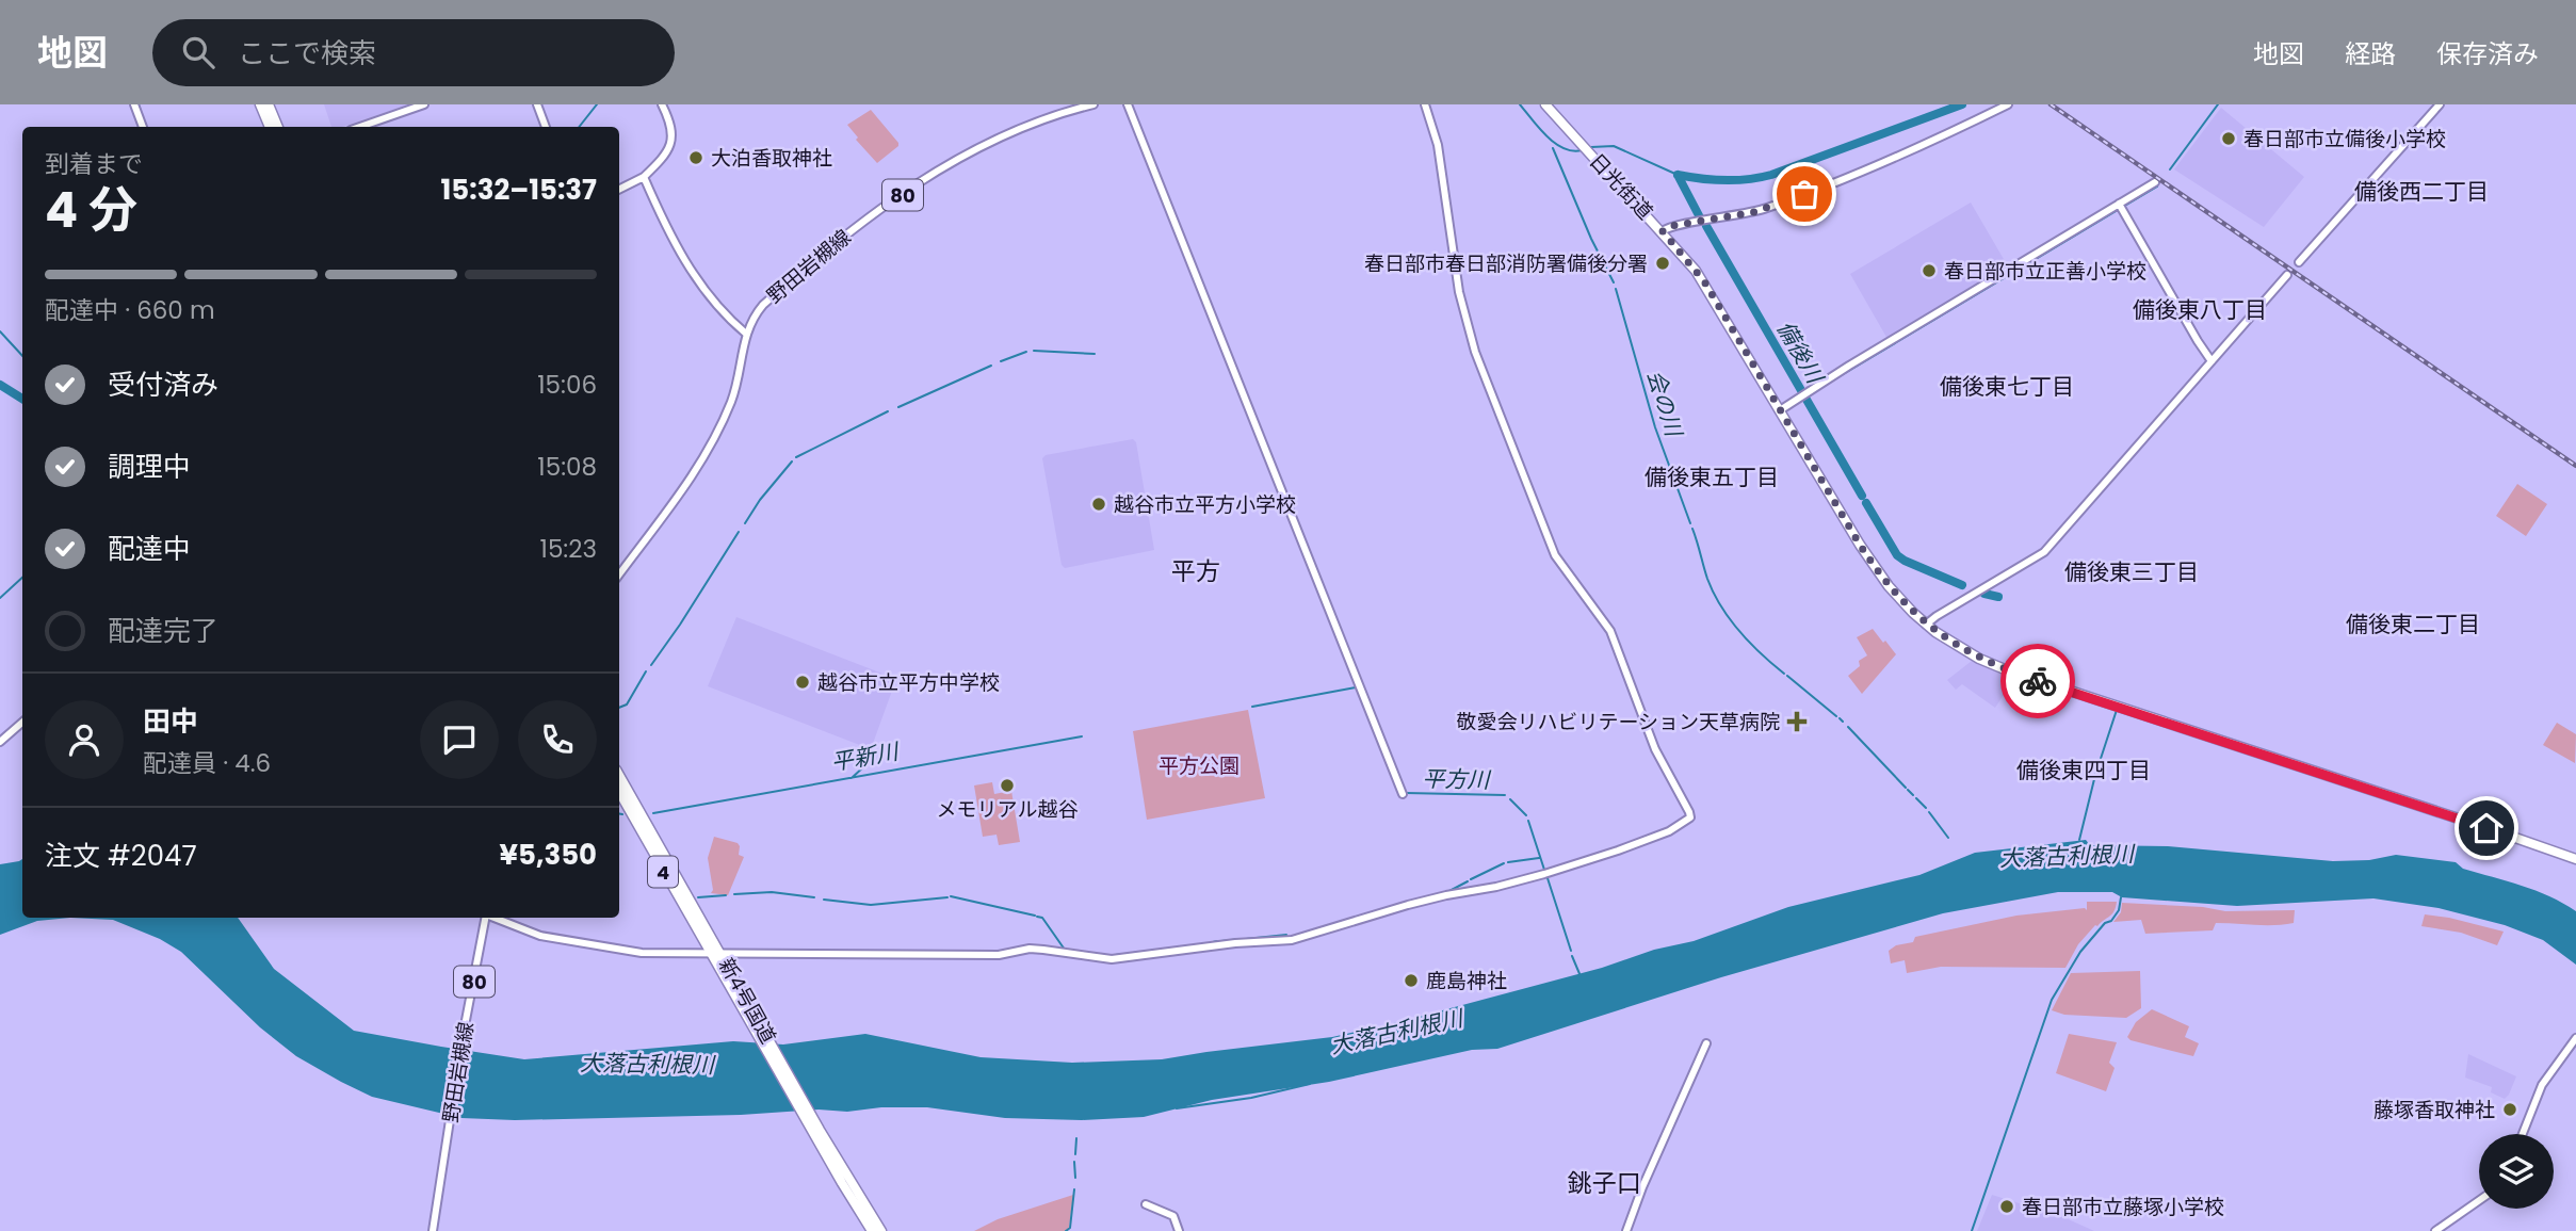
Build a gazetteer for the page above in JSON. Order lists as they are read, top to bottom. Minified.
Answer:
{"streets":{"highway":["日光街道","4","新4号国道"],"street":["80","野田岩槻線"]},"districts":["備後西二丁目","備後東八丁目","備後東七丁目","備後東五丁目","平方","備後東三丁目","備後東二丁目","備後東四丁目","銚子口"],"water":["備後川","会の川","平新川","平方川","大落古利根川"],"parks":["平方公園"],"places":{"other":["春日部市立備後小学校","大泊香取神社","春日部市春日部消防署備後分署","春日部市立正善小学校","越谷市立平方小学校","越谷市立平方中学校","メモリアル越谷","鹿島神社","藤塚香取神社","春日部市立藤塚小学校"],"health":["敬愛会リハビリテーション天草病院"]},"page":{"header":"地図","search":"ここで検索","nav":["地図","経路","保存済み"],"heading":["4 分","到着まで","15:32–15:37"],"panel":["田中","配達員 · 4.6","注文 #2047","¥5,350"],"bar":"配達中 · 660 m","list":[["受付済み","15:06"],["調理中","15:08"],["配達中","15:23"],"配達完了"]}}
